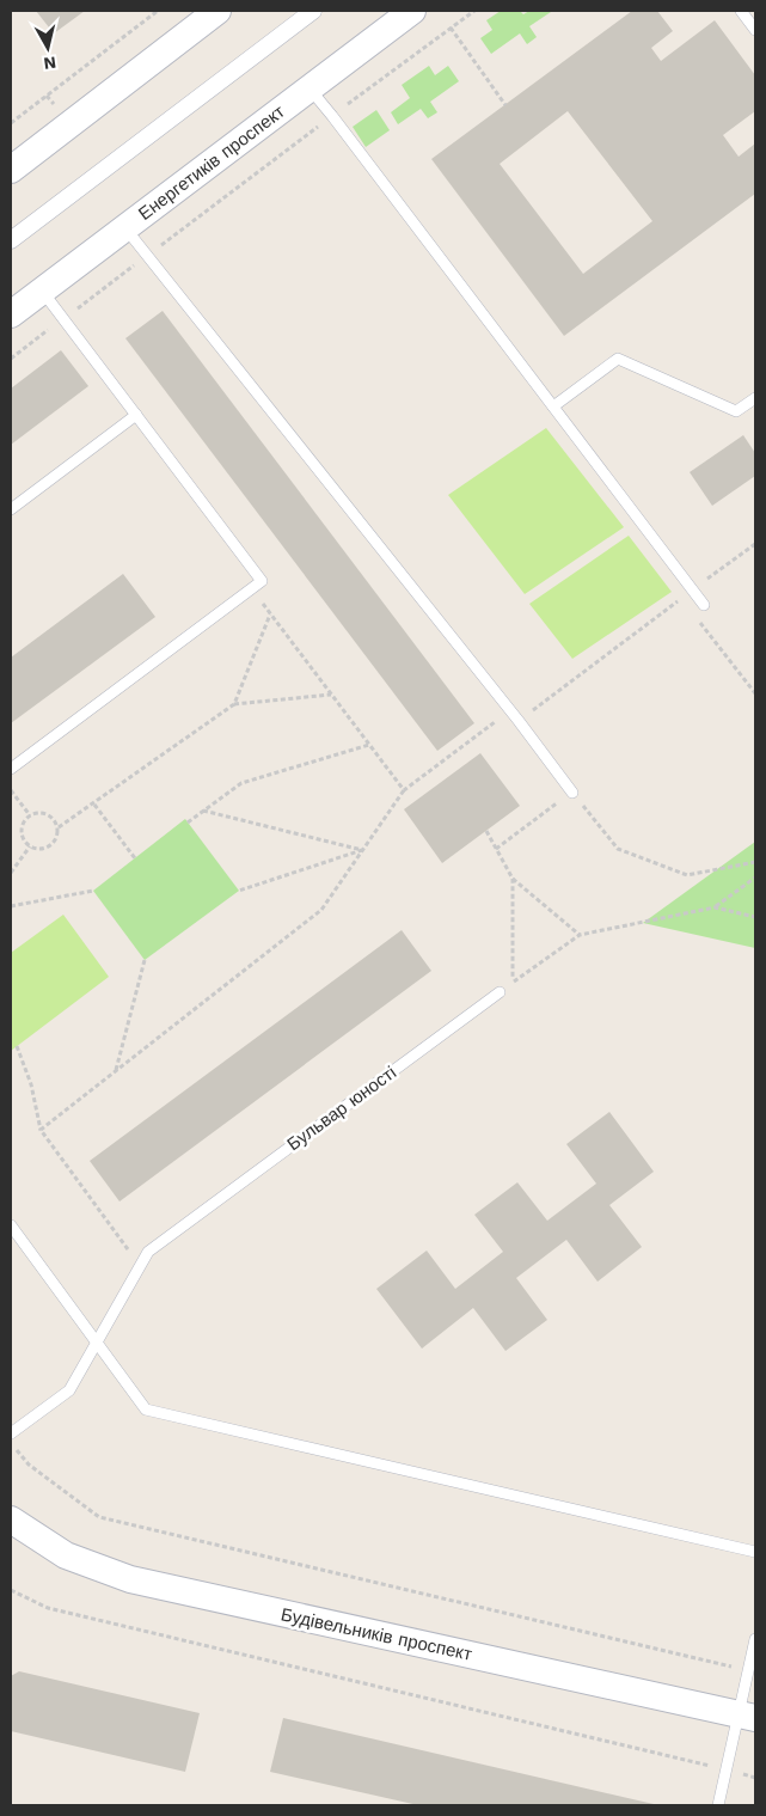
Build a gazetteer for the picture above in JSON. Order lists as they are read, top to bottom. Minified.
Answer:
{"streets":{"street":["Енергетиків проспект","Будівельників проспект"],"lane":["Бульвар юності"]},"north":"bottom"}
